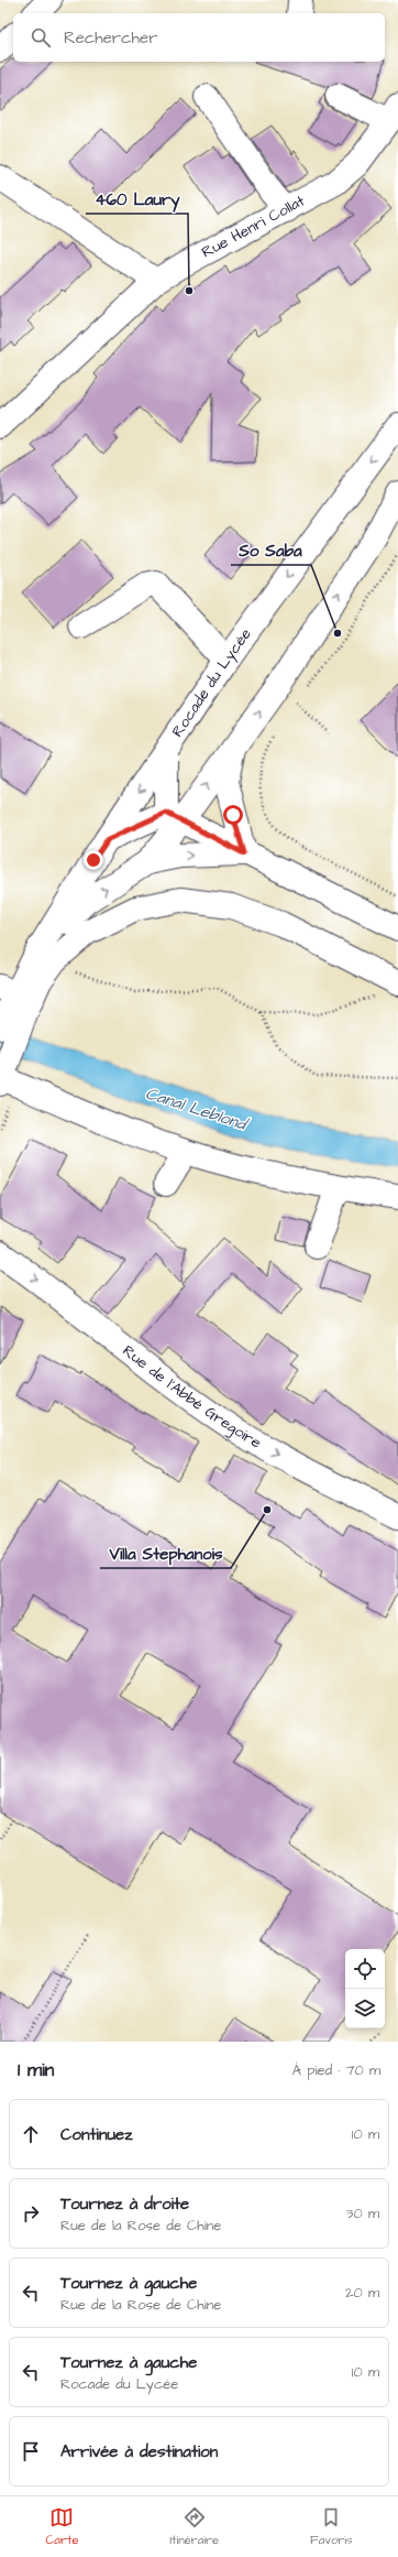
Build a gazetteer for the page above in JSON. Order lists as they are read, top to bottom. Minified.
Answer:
{"streets":{"street":["Rue Henri Collat","Rocade du Lycée","Rue de l'Abbé Gregoire"]},"water":["Canal Leblond"],"places":["460 Laury","So Saba","Villa Stephanois"],"page":{"search":"Rechercher","heading":["1 min","À pied · 70 m"],"list":[["Continuez","10 m"],["Tournez à droite","Rue de la Rose de Chine","30 m"],["Tournez à gauche","Rue de la Rose de Chine","20 m"],["Tournez à gauche","Rocade du Lycée","10 m"],"Arrivée à destination"],"nav":["Carte","Itinéraire","Favoris"]}}
